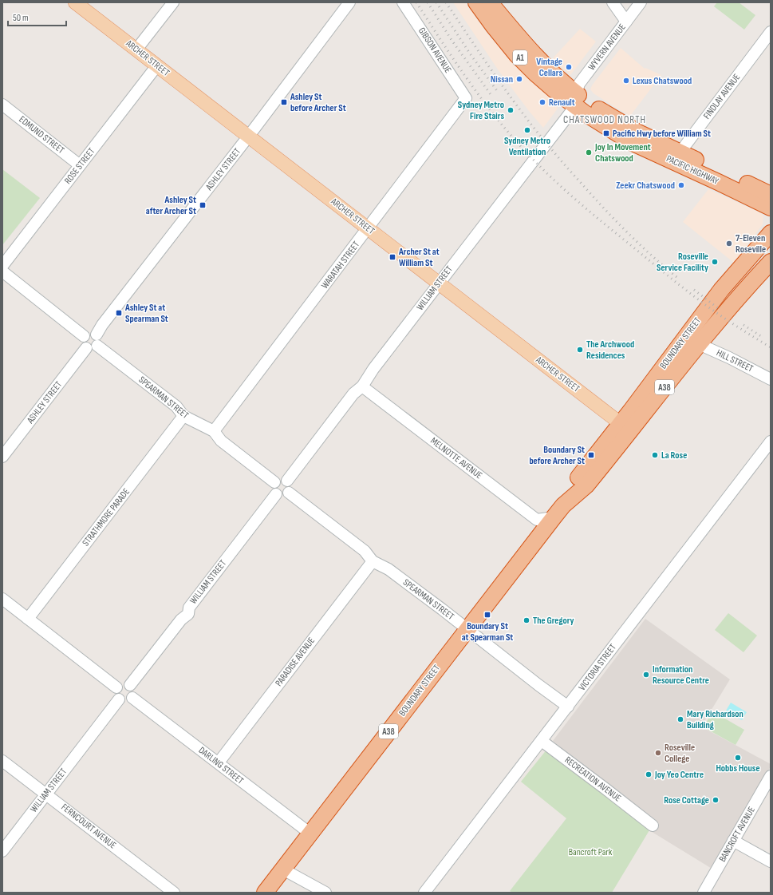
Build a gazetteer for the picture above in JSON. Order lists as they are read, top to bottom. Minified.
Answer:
{"streets":{"highway":["A1","PACIFIC HIGHWAY","BOUNDARY STREET","A38"],"main road":["ARCHER STREET"],"street":["WYVERN AVENUE","GIBSON AVENUE","FINDLAY AVENUE","EDMUND STREET","ROSE STREET","ASHLEY STREET","WARATAH STREET","WILLIAM STREET","HILL STREET","SPEARMAN STREET","MELNOTTE AVENUE","STRATHMORE PARADE","PARADISE AVENUE","VICTORIA STREET","DARLING STREET","RECREATION AVENUE","FERNCOURT AVENUE","BANCROFT AVENUE"]},"crossings":[["WYVERN AVENUE","PACIFIC HIGHWAY"],["WYVERN AVENUE","WILLIAM STREET"],["GIBSON AVENUE","WARATAH STREET"],["ARCHER STREET","ROSE STREET"],["ARCHER STREET","ASHLEY STREET"],["ARCHER STREET","WARATAH STREET"],["ARCHER STREET","WILLIAM STREET"],["ARCHER STREET","BOUNDARY STREET"],["FINDLAY AVENUE","PACIFIC HIGHWAY"],["EDMUND STREET","ROSE STREET"],["ASHLEY STREET","SPEARMAN STREET"],["PACIFIC HIGHWAY","WILLIAM STREET"],["WARATAH STREET","SPEARMAN STREET"],["WILLIAM STREET","SPEARMAN STREET"],["WILLIAM STREET","MELNOTTE AVENUE"],["WILLIAM STREET","DARLING STREET"],["WILLIAM STREET","FERNCOURT AVENUE"],["BOUNDARY STREET","HILL STREET"],["BOUNDARY STREET","SPEARMAN STREET"],["BOUNDARY STREET","MELNOTTE AVENUE"],["BOUNDARY STREET","DARLING STREET"],["SPEARMAN STREET","STRATHMORE PARADE"],["SPEARMAN STREET","PARADISE AVENUE"],["SPEARMAN STREET","VICTORIA STREET"],["PARADISE AVENUE","DARLING STREET"],["VICTORIA STREET","RECREATION AVENUE"]],"districts":["CHATSWOOD NORTH"],"parks":["Bancroft Park"],"places":{"other":["Vintage Cellars","Nissan","Lexus Chatswood","Renault","Sydney Metro Fire Stairs","Sydney Metro Ventilation","Joy In Movement Chatswood","Zeekr Chatswood","7-Eleven Roseville","Roseville Service Facility","The Archwood Residences","La Rose","The Gregory","Information Resource Centre","Mary Richardson Building","Roseville College","Hobbs House","Joy Yeo Centre","Rose Cottage"],"transit":["Ashley St before Archer St","Pacific Hwy before William St","Ashley St after Archer St","Archer St at William St","Ashley St at Spearman St","Boundary St before Archer St","Boundary St at Spearman St"]},"scale_bar":"50 m"}
